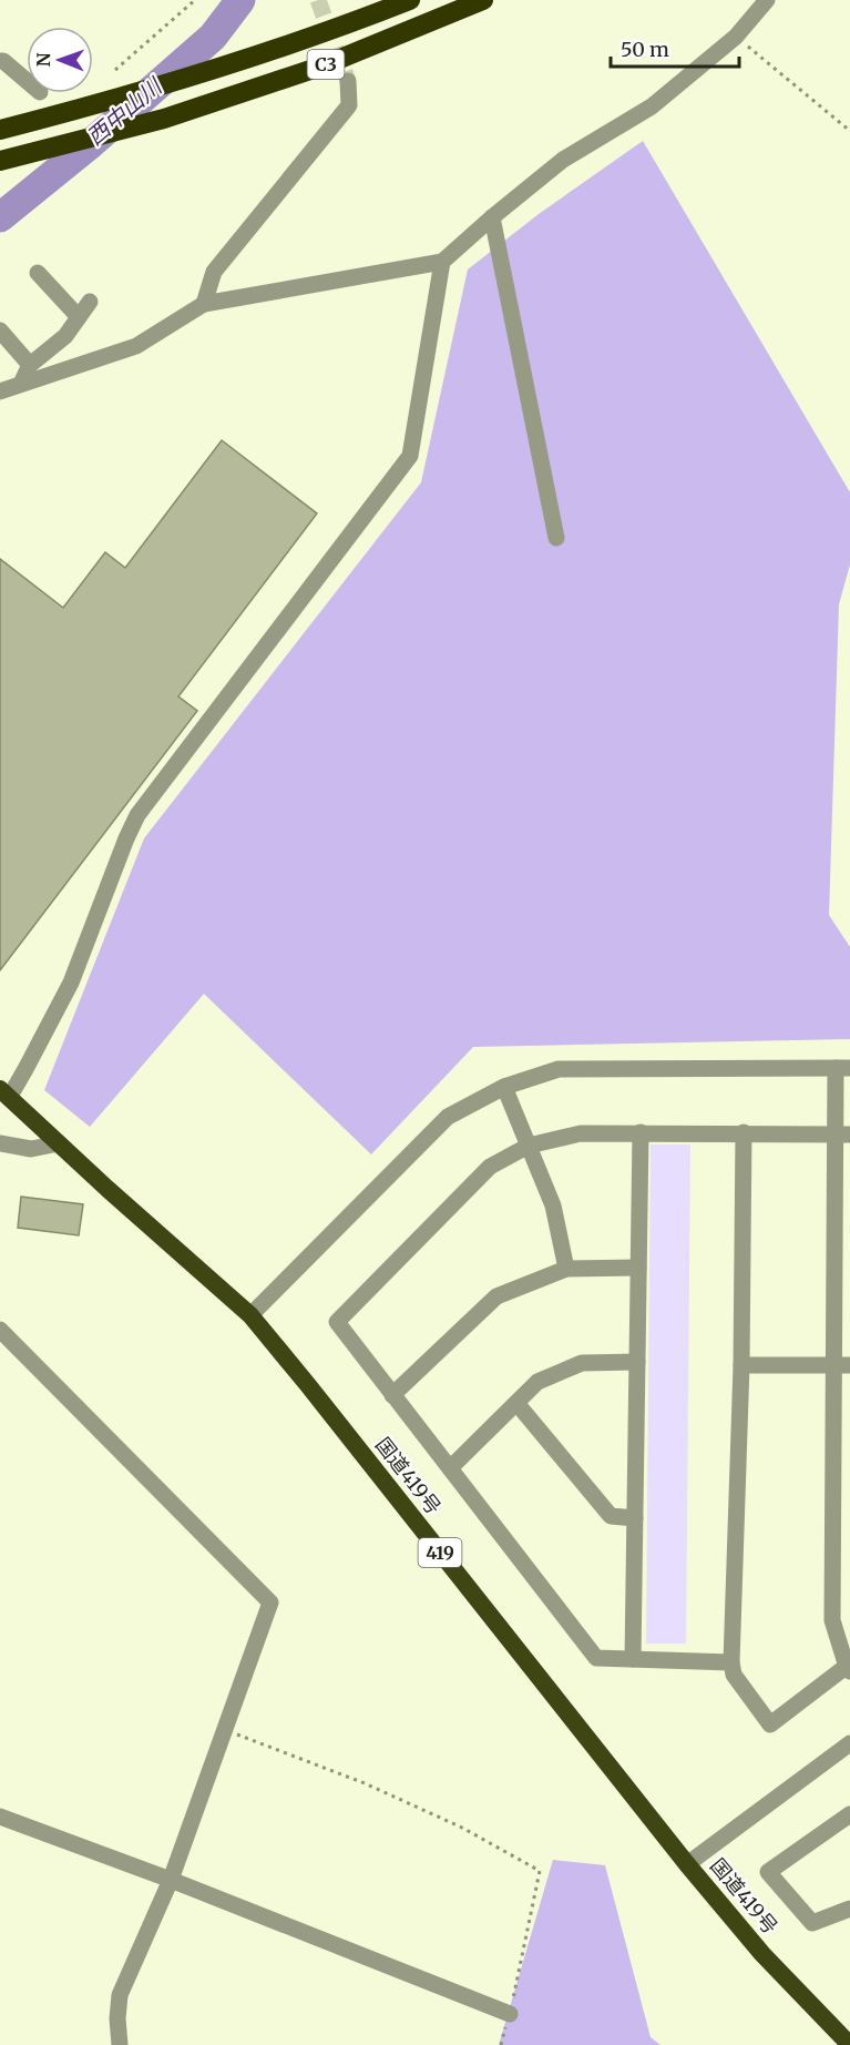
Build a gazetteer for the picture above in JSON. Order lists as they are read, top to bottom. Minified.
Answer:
{"streets":{"highway":["C3","国道419号","419"]},"water":["西中山川"],"scale_bar":"50 m","north":"left"}
